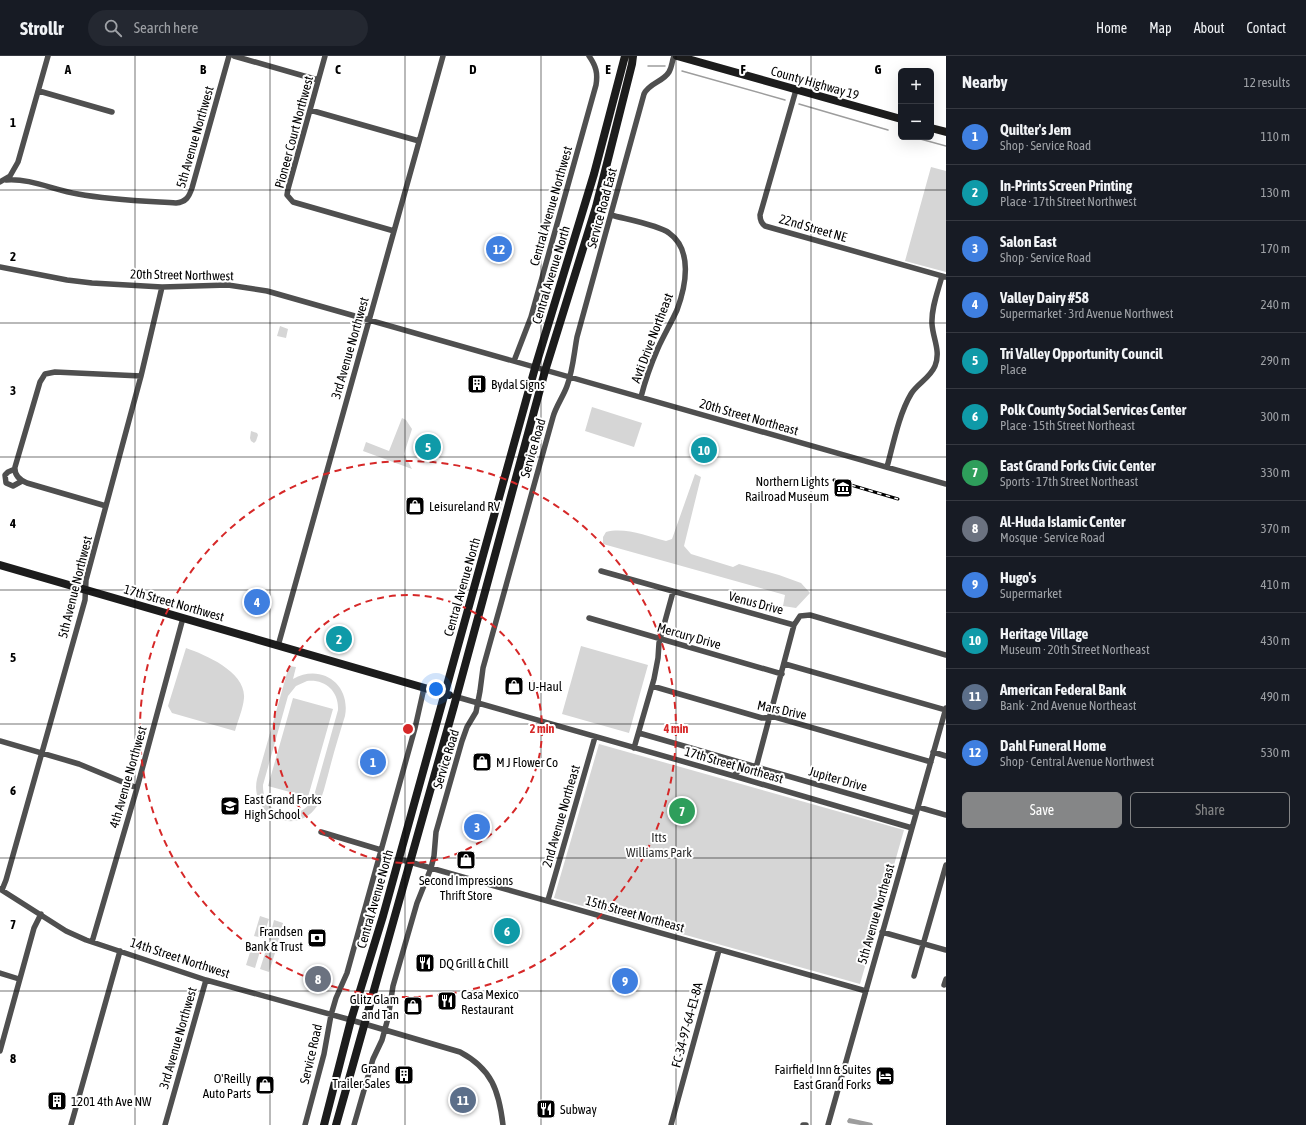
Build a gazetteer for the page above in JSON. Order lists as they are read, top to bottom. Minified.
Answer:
{"streets":{"main road":["County Highway 19","Central Avenue North","17th Street Northwest"],"street":["Pioneer Court Northwest","5th Avenue Northwest","Central Avenue Northwest","Service Road East","22nd Street NE","20th Street Northwest","Avti Drive Northeast","3rd Avenue Northwest","20th Street Northeast","Service Road","Venus Drive","Mercury Drive","Mars Drive","17th Street Northeast","4th Avenue Northwest","Jupiter Drive","2nd Avenue Northeast","15th Street Northeast","5th Avenue Northeast","14th Street Northwest","FC-34-97-64-E1-8A"]},"crossings":[["County Highway 19","Service Road East"],["County Highway 19","22nd Street NE"],["Pioneer Court Northwest","3rd Avenue Northwest"],["5th Avenue Northwest","20th Street Northwest"],["5th Avenue Northwest","17th Street Northwest"],["5th Avenue Northwest","14th Street Northwest"],["Central Avenue Northwest","20th Street Northwest"],["Service Road East","Avti Drive Northeast"],["Service Road East","20th Street Northeast"],["Service Road East","Service Road"],["20th Street Northwest","Central Avenue North"],["20th Street Northwest","3rd Avenue Northwest"],["20th Street Northwest","20th Street Northeast"],["Central Avenue North","20th Street Northeast"],["Central Avenue North","17th Street Northwest"],["Central Avenue North","17th Street Northeast"],["Central Avenue North","15th Street Northeast"],["Central Avenue North","14th Street Northwest"],["Avti Drive Northeast","20th Street Northeast"],["3rd Avenue Northwest","17th Street Northwest"],["3rd Avenue Northwest","14th Street Northwest"],["20th Street Northeast","Service Road"],["Service Road","17th Street Northwest"],["Service Road","17th Street Northeast"],["Service Road","15th Street Northeast"],["Service Road","14th Street Northwest"],["17th Street Northwest","17th Street Northeast"],["17th Street Northwest","4th Avenue Northwest"],["Mars Drive","5th Avenue Northeast"],["17th Street Northeast","2nd Avenue Northeast"],["17th Street Northeast","5th Avenue Northeast"],["4th Avenue Northwest","14th Street Northwest"],["Jupiter Drive","5th Avenue Northeast"],["2nd Avenue Northeast","15th Street Northeast"],["15th Street Northeast","5th Avenue Northeast"],["15th Street Northeast","FC-34-97-64-E1-8A"]],"parks":["Itts Williams Park"],"places":{"building":["Bydal Signs","Grand Trailer Sales","1201 4th Ave NW"],"museum":["Northern Lights Railroad Museum"],"shop":["Leisureland RV","U-Haul","M J Flower Co","Second Impressions Thrift Store","Glitz Glam and Tan","O'Reilly Auto Parts"],"school or university":["East Grand Forks High School"],"bank":["Frandsen Bank & Trust"],"restaurant":["DQ Grill & Chill","Casa Mexico Restaurant","Subway"],"hotel":["Fairfield Inn & Suites East Grand Forks"]},"page":{"header":"Strollr","search":"Search here","nav":["Home","Map","About","Contact"],"heading":["Nearby","12 results"],"map_buttons":["+","−"],"list":[{"mark":"1","name":"Quilter's Jem","note":"Shop · Service Road","value":"110 m"},{"mark":"2","name":"In-Prints Screen Printing","note":"Place · 17th Street Northwest","value":"130 m"},{"mark":"3","name":"Salon East","note":"Shop · Service Road","value":"170 m"},{"mark":"4","name":"Valley Dairy #58","note":"Supermarket · 3rd Avenue Northwest","value":"240 m"},{"mark":"5","name":"Tri Valley Opportunity Council","note":"Place","value":"290 m"},{"mark":"6","name":"Polk County Social Services Center","note":"Place · 15th Street Northeast","value":"300 m"},{"mark":"7","name":"East Grand Forks Civic Center","note":"Sports · 17th Street Northeast","value":"330 m"},{"mark":"8","name":"Al-Huda Islamic Center","note":"Mosque · Service Road","value":"370 m"},{"mark":"9","name":"Hugo's","note":"Supermarket","value":"410 m"},{"mark":"10","name":"Heritage Village","note":"Museum · 20th Street Northeast","value":"430 m"},{"mark":"11","name":"American Federal Bank","note":"Bank · 2nd Avenue Northeast","value":"490 m"},{"mark":"12","name":"Dahl Funeral Home","note":"Shop · Central Avenue Northwest","value":"530 m"}],"pins":["12","5","10","4","2","1","7","3","6","8","9","11"],"buttons":["Save","Share"]},"grid":{"columns":["A","B","C","D","E","F","G"],"rows":["1","2","3","4","5","6","7","8"]},"rings":["2 min","4 min"]}
